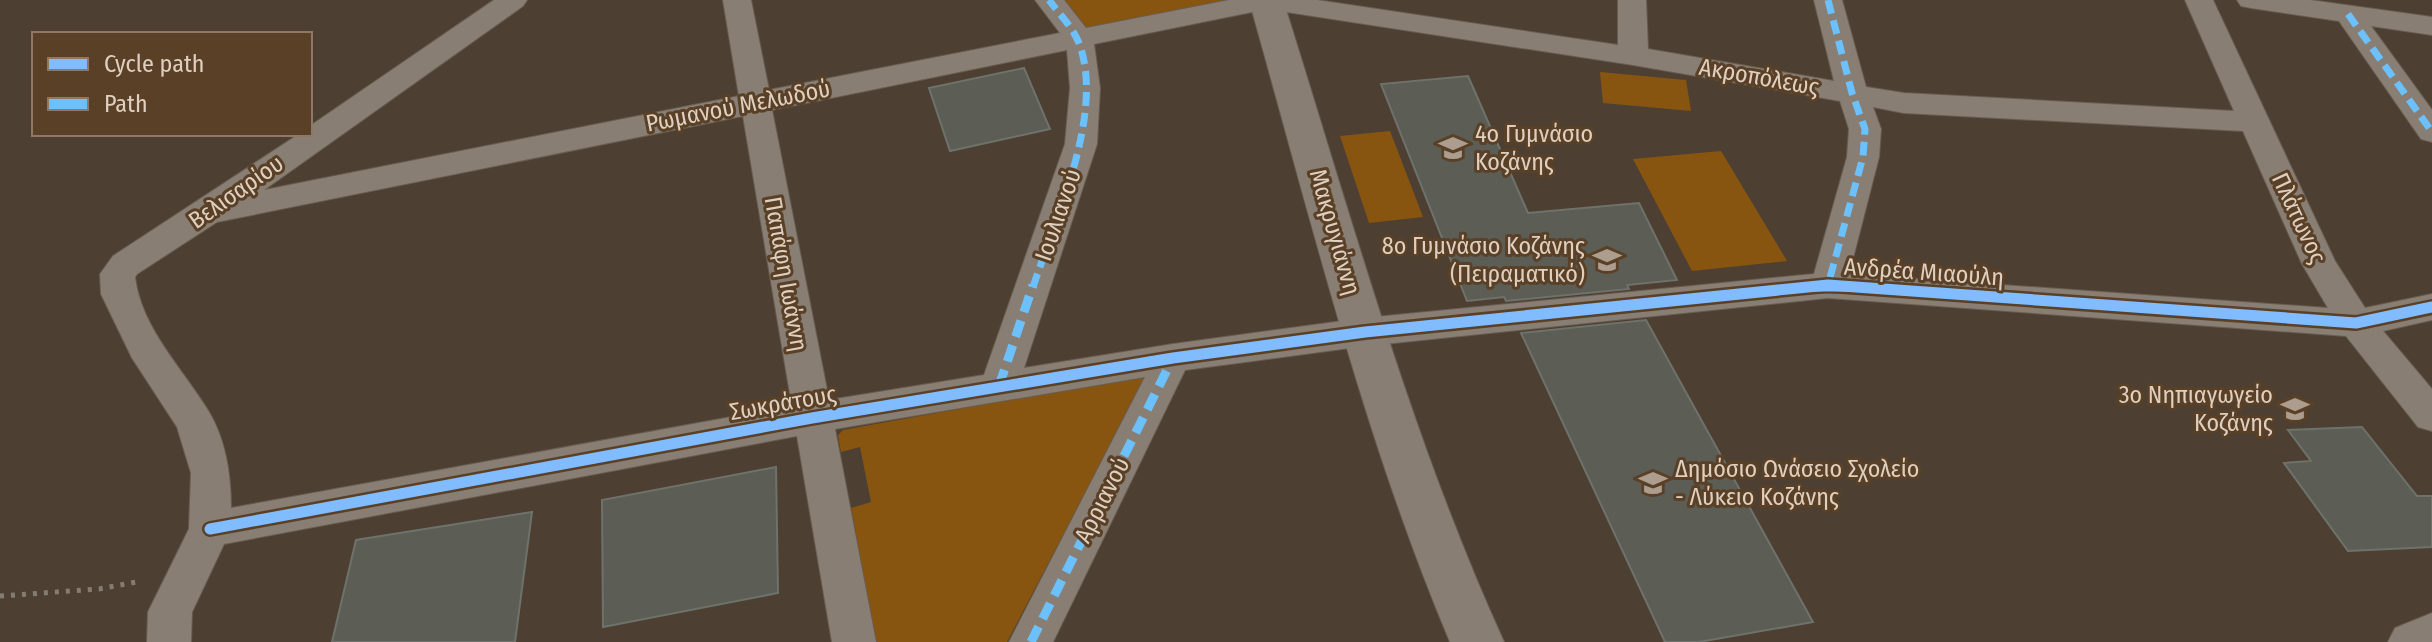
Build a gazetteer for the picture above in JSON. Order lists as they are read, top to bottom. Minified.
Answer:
{"streets":{"street":["Ακροπόλεως","Ρωμανού Μελωδού","Βελισαρίου","Ιουλιανού","Πλάτωνος","Μακρυγιάννη","Ανδρέα Μιαούλη","Παπάφη Ιωάννη","Σωκράτους","Αρριανού"]},"crossings":[["Ακροπόλεως","Ρωμανού Μελωδού"],["Ακροπόλεως","Πλάτωνος"],["Ακροπόλεως","Μακρυγιάννη"],["Ρωμανού Μελωδού","Βελισαρίου"],["Ρωμανού Μελωδού","Ιουλιανού"],["Ρωμανού Μελωδού","Μακρυγιάννη"],["Ρωμανού Μελωδού","Παπάφη Ιωάννη"],["Βελισαρίου","Σωκράτους"],["Ιουλιανού","Σωκράτους"],["Πλάτωνος","Ανδρέα Μιαούλη"],["Μακρυγιάννη","Ανδρέα Μιαούλη"],["Μακρυγιάννη","Σωκράτους"],["Ανδρέα Μιαούλη","Σωκράτους"],["Παπάφη Ιωάννη","Σωκράτους"],["Σωκράτους","Αρριανού"]],"places":{"school or university":["4ο Γυμνάσιο Κοζάνης","8ο Γυμνάσιο Κοζάνης (Πειραματικό)","3ο Νηπιαγωγείο Κοζάνης","Δημόσιο Ωνάσειο Σχολείο - Λύκειο Κοζάνης"]},"legend":["Cycle path","Path"]}
